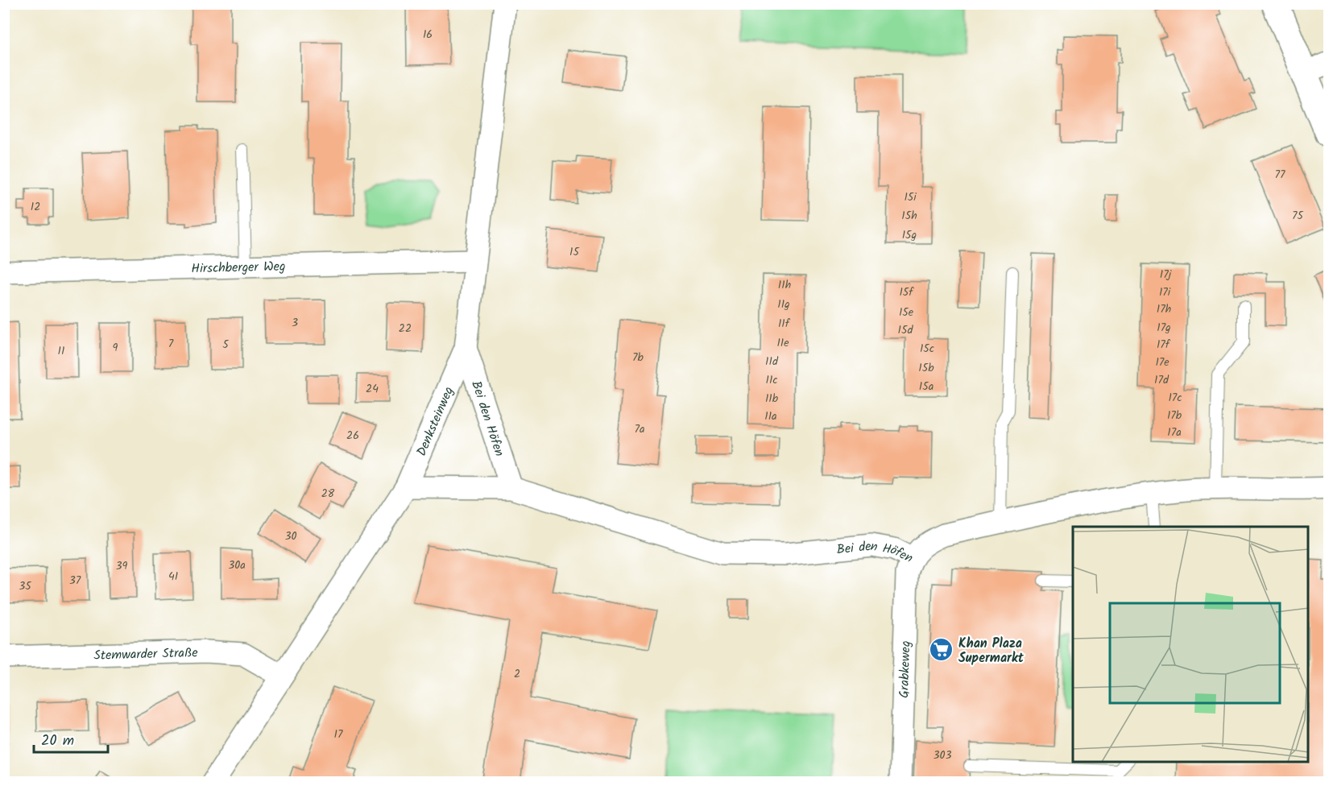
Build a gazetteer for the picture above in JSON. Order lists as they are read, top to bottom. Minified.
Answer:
{"streets":{"street":["Hirschberger Weg","Bei den Höfen","Denksteinweg","Stemwarder Straße","Grabkeweg"]},"crossings":[["Hirschberger Weg","Denksteinweg"],["Bei den Höfen","Denksteinweg"],["Bei den Höfen","Grabkeweg"],["Denksteinweg","Stemwarder Straße"]],"places":{"supermarket":["Khan Plaza Supermarkt"]},"house_numbers":["16","77","15i","12","15h","75","15g","15","17j","11h","15f","17i","11g","17h","15e","3","11f","17g","22","15d","11e","7","5","17f","9","15c","11","7b","11d","17e","15b","11c","17d","15a","24","17c","11b","17b","11a","7a","17a","26","28","30","30a","39","41","37","35","2","17","303"],"scale_bar":"20 m"}
